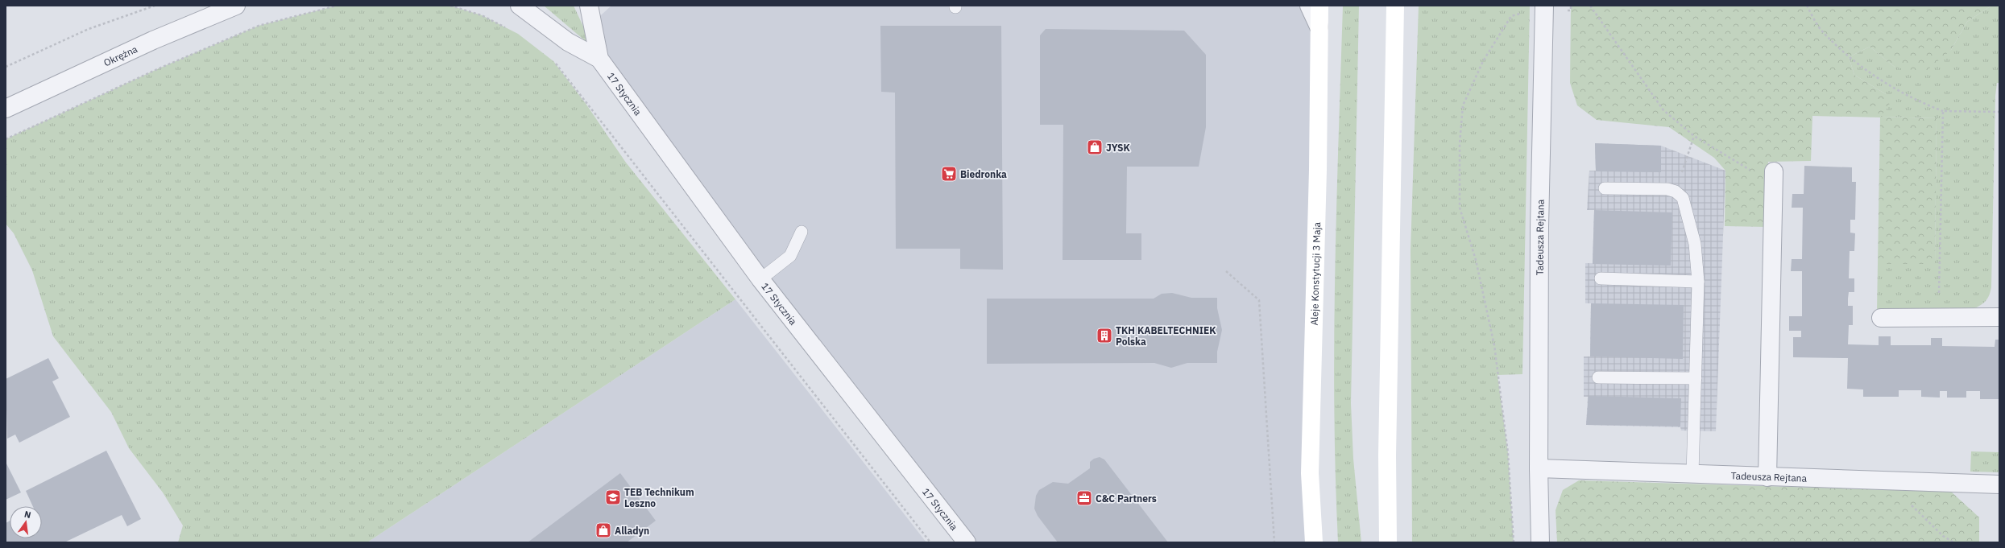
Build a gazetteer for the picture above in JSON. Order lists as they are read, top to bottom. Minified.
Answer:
{"streets":{"main road":["Aleje Konstytucji 3 Maja"],"street":["Okrężna","17 Stycznia","Tadeusza Rejtana"]},"places":{"shop":["JYSK","Alladyn"],"supermarket":["Biedronka"],"building":["TKH KABELTECHNIEK Polska"],"school or university":["TEB Technikum Leszno"],"office":["C&C Partners"]},"north":"top"}
